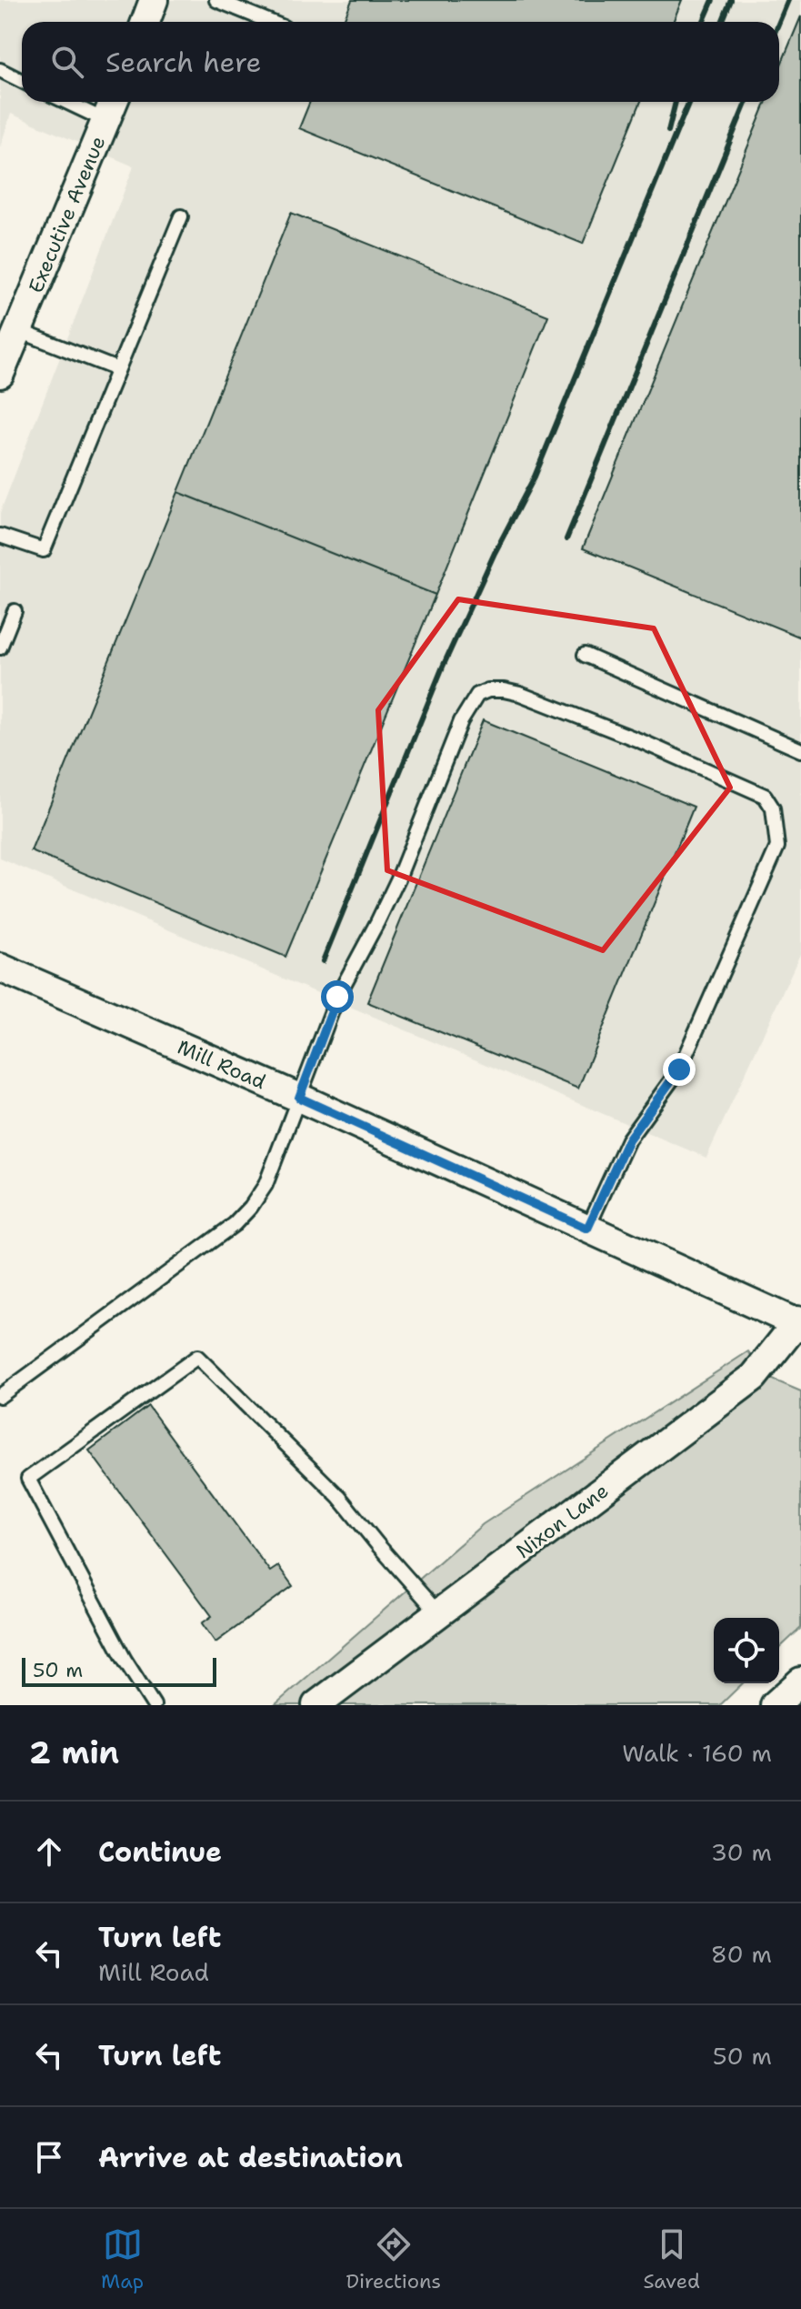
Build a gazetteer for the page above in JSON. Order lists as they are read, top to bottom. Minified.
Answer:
{"streets":{"street":["Executive Avenue","Mill Road","Nixon Lane"]},"crossings":[["Mill Road","Nixon Lane"]],"scale_bar":"50 m","page":{"search":"Search here","scale":"50 m","heading":["2 min","Walk · 160 m"],"list":[["Continue","30 m"],["Turn left","Mill Road","80 m"],["Turn left","50 m"],"Arrive at destination"],"nav":["Map","Directions","Saved"]}}
